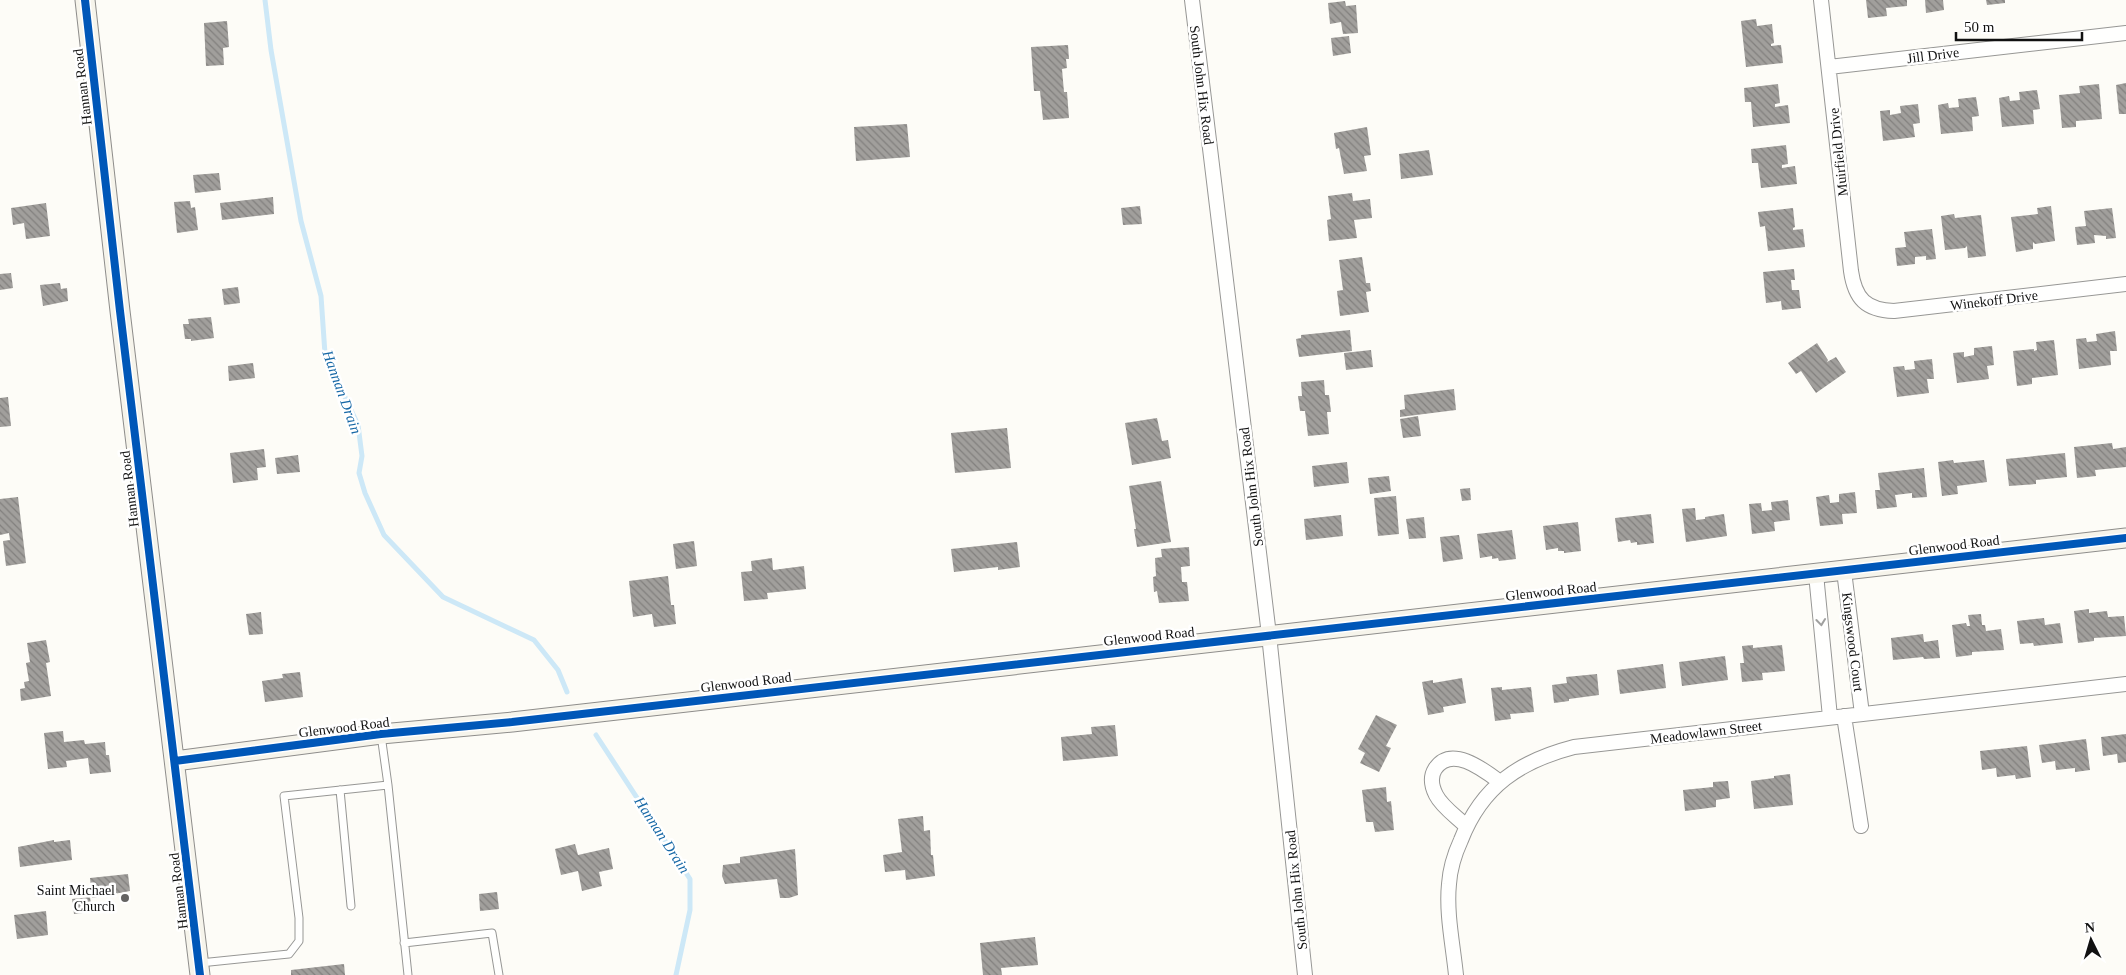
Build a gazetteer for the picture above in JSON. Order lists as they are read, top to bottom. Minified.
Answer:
{"streets":{"street":["Jill Drive","South John Hix Road","Hannan Road","Muirfield Drive","Winekoff Drive","Glenwood Road","Kingswood Court","Meadowlawn Street"]},"crossings":[["Jill Drive","Muirfield Drive"],["South John Hix Road","Glenwood Road"],["Hannan Road","Glenwood Road"],["Muirfield Drive","Winekoff Drive"],["Glenwood Road","Kingswood Court"],["Kingswood Court","Meadowlawn Street"]],"water":["Hannan Drain"],"places":["Saint Michael Church"],"scale_bar":"50 m","north":"top"}
